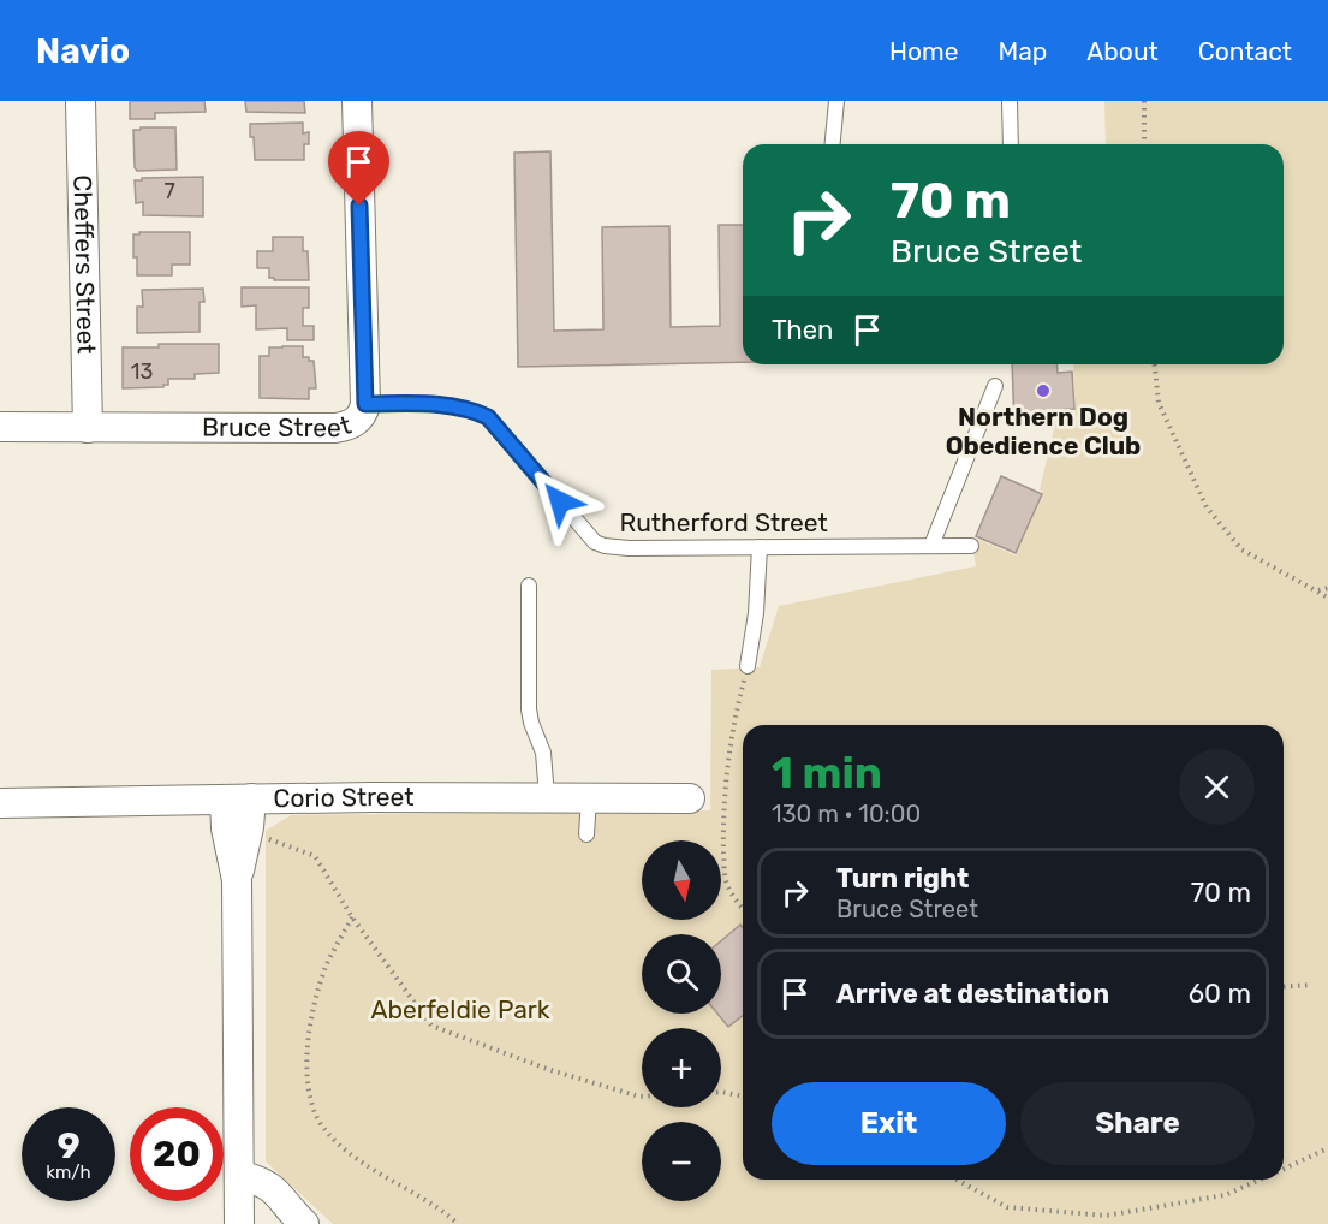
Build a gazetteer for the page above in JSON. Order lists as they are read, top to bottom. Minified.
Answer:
{"streets":{"street":["Cheffers Street","Bruce Street","Corio Street"],"lane":["Rutherford Street"]},"crossings":[["Cheffers Street","Bruce Street"],["Bruce Street","Rutherford Street"]],"parks":["Aberfeldie Park"],"places":["Northern Dog Obedience Club"],"house_numbers":["7","13"],"north":"bottom","page":{"header":"Navio","nav":["Home","Map","About","Contact"],"turn":["70 m","Bruce Street"],"then":"Then","heading":["1 min","130 m · 10:00"],"map_buttons":["+","−"],"list":[{"name":"Turn right","note":"Bruce Street","value":"70 m"},{"name":"Arrive at destination","value":"60 m"}],"buttons":["Exit","Share"],"speed":"9 km/h","limit":"20"}}
